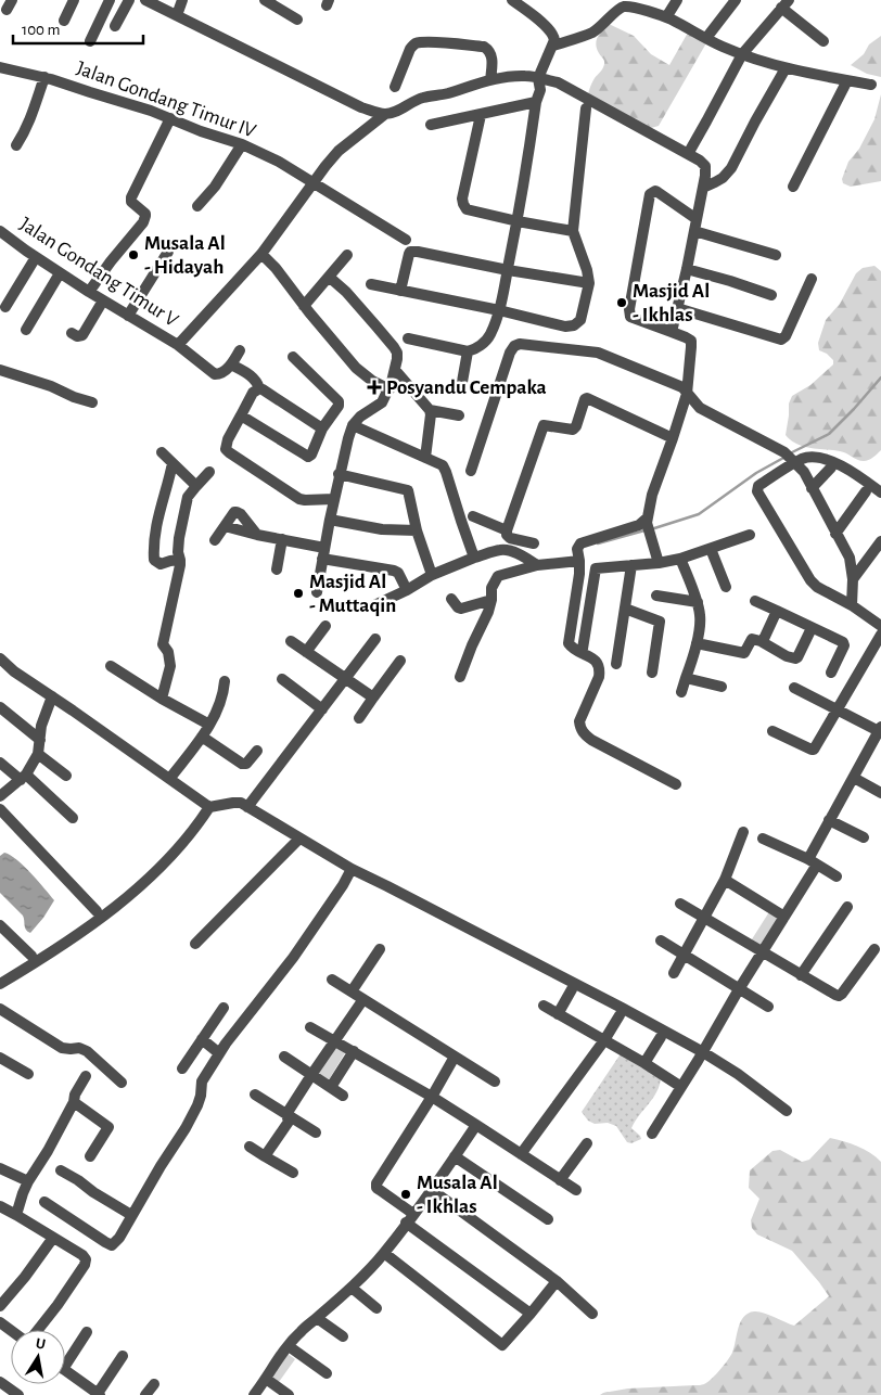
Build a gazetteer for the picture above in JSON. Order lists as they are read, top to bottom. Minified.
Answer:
{"streets":{"street":["Jalan Gondang Timur IV","Jalan Gondang Timur V"]},"places":{"other":["Musala Al - Hidayah","Masjid Al - Ikhlas","Masjid Al - Muttaqin","Musala Al - Ikhlas"],"health":["Posyandu Cempaka"]},"scale_bar":"100 m","north":"top"}
